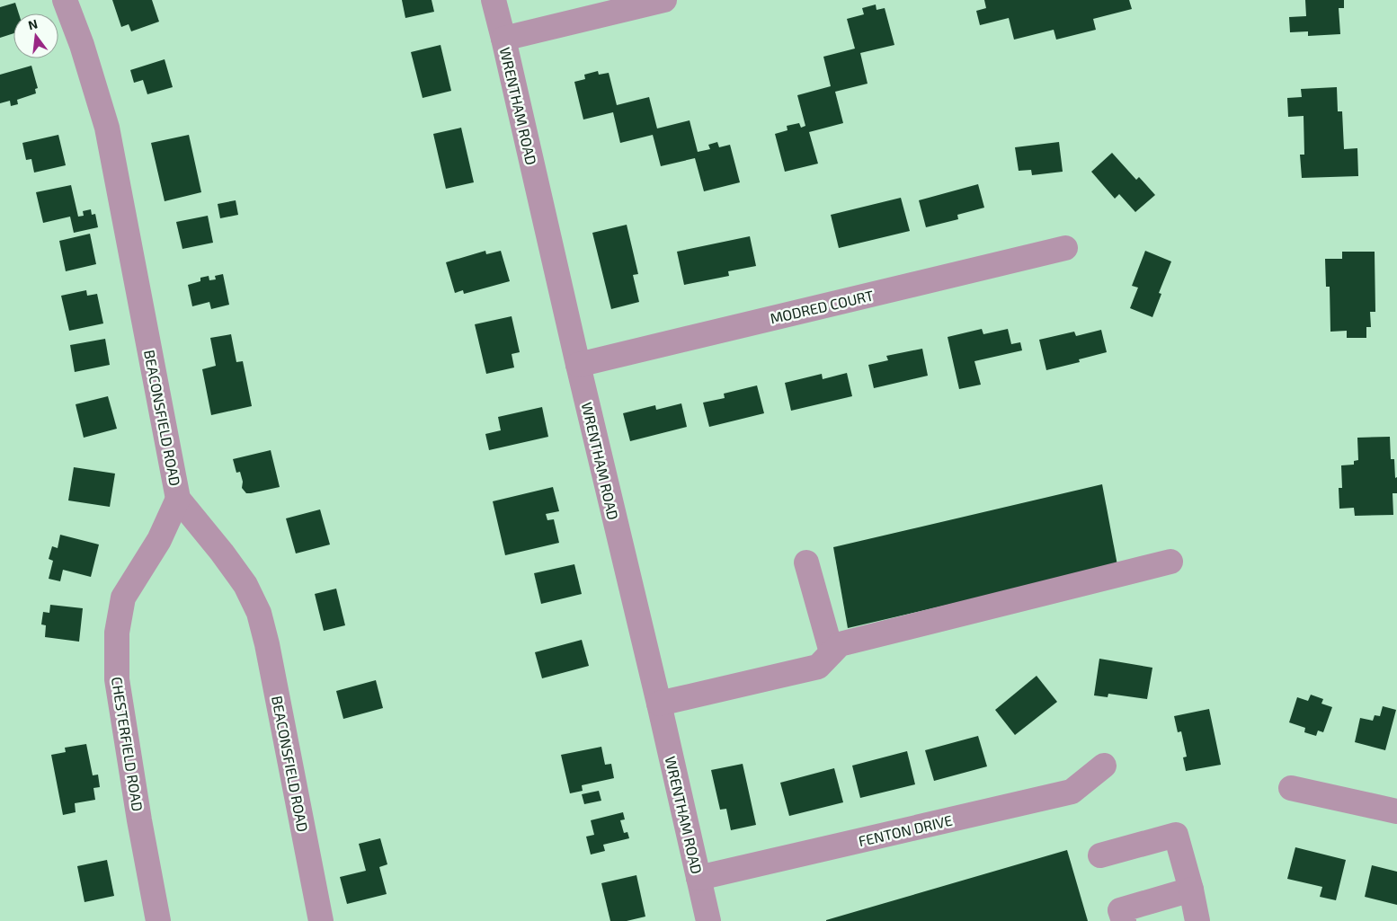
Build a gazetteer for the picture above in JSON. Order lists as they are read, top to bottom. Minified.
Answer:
{"streets":{"street":["WRENTHAM ROAD","MODRED COURT","BEACONSFIELD ROAD","CHESTERFIELD ROAD","FENTON DRIVE"]},"crossings":[["WRENTHAM ROAD","MODRED COURT"],["WRENTHAM ROAD","FENTON DRIVE"],["BEACONSFIELD ROAD","CHESTERFIELD ROAD"]],"north":"top"}
